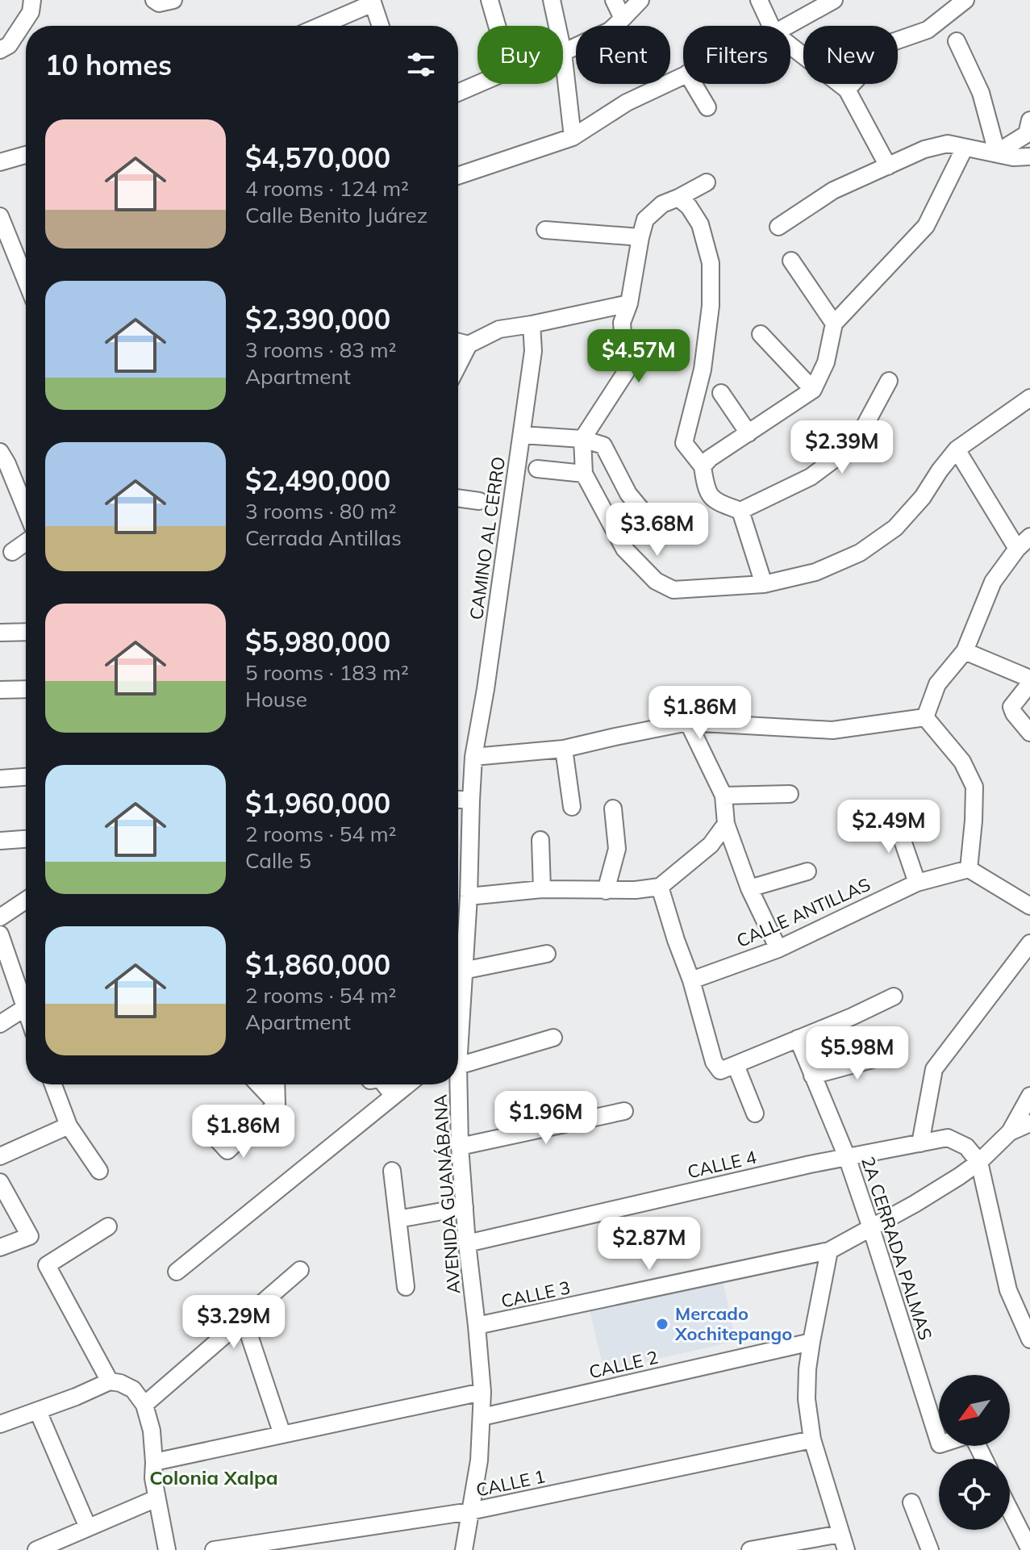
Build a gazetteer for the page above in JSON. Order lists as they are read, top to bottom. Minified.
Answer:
{"streets":{"street":["CAMINO AL CERRO","CALLE ANTILLAS","CALLE 4","AVENIDA GUANÁBANA","2A CERRADA PALMAS","CALLE 3","CALLE 2","CALLE 1"]},"crossings":[["CAMINO AL CERRO","AVENIDA GUANÁBANA"],["CALLE 4","AVENIDA GUANÁBANA"],["CALLE 4","2A CERRADA PALMAS"],["CALLE 4","CALLE 3"],["AVENIDA GUANÁBANA","CALLE 3"],["AVENIDA GUANÁBANA","CALLE 2"],["AVENIDA GUANÁBANA","CALLE 1"],["2A CERRADA PALMAS","CALLE 3"]],"districts":["Colonia Xalpa"],"places":["Mercado Xochitepango"],"north":"bottom left","page":{"chip":["Buy","Rent","Filters","New"],"heading":"10 homes","list":[{"name":"$4,570,000","note":"4 rooms · 124 m² · Calle Benito Juárez"},{"name":"$2,390,000","note":"3 rooms · 83 m² · Apartment"},{"name":"$2,490,000","note":"3 rooms · 80 m² · Cerrada Antillas"},{"name":"$5,980,000","note":"5 rooms · 183 m² · House"},{"name":"$1,960,000","note":"2 rooms · 54 m² · Calle 5"},{"name":"$1,860,000","note":"2 rooms · 54 m² · Apartment"}],"price":["$4.57M","$2.39M","$3.68M","$1.86M","$2.49M","$5.98M","$1.96M","$1.86M","$2.87M","$3.29M"]}}
